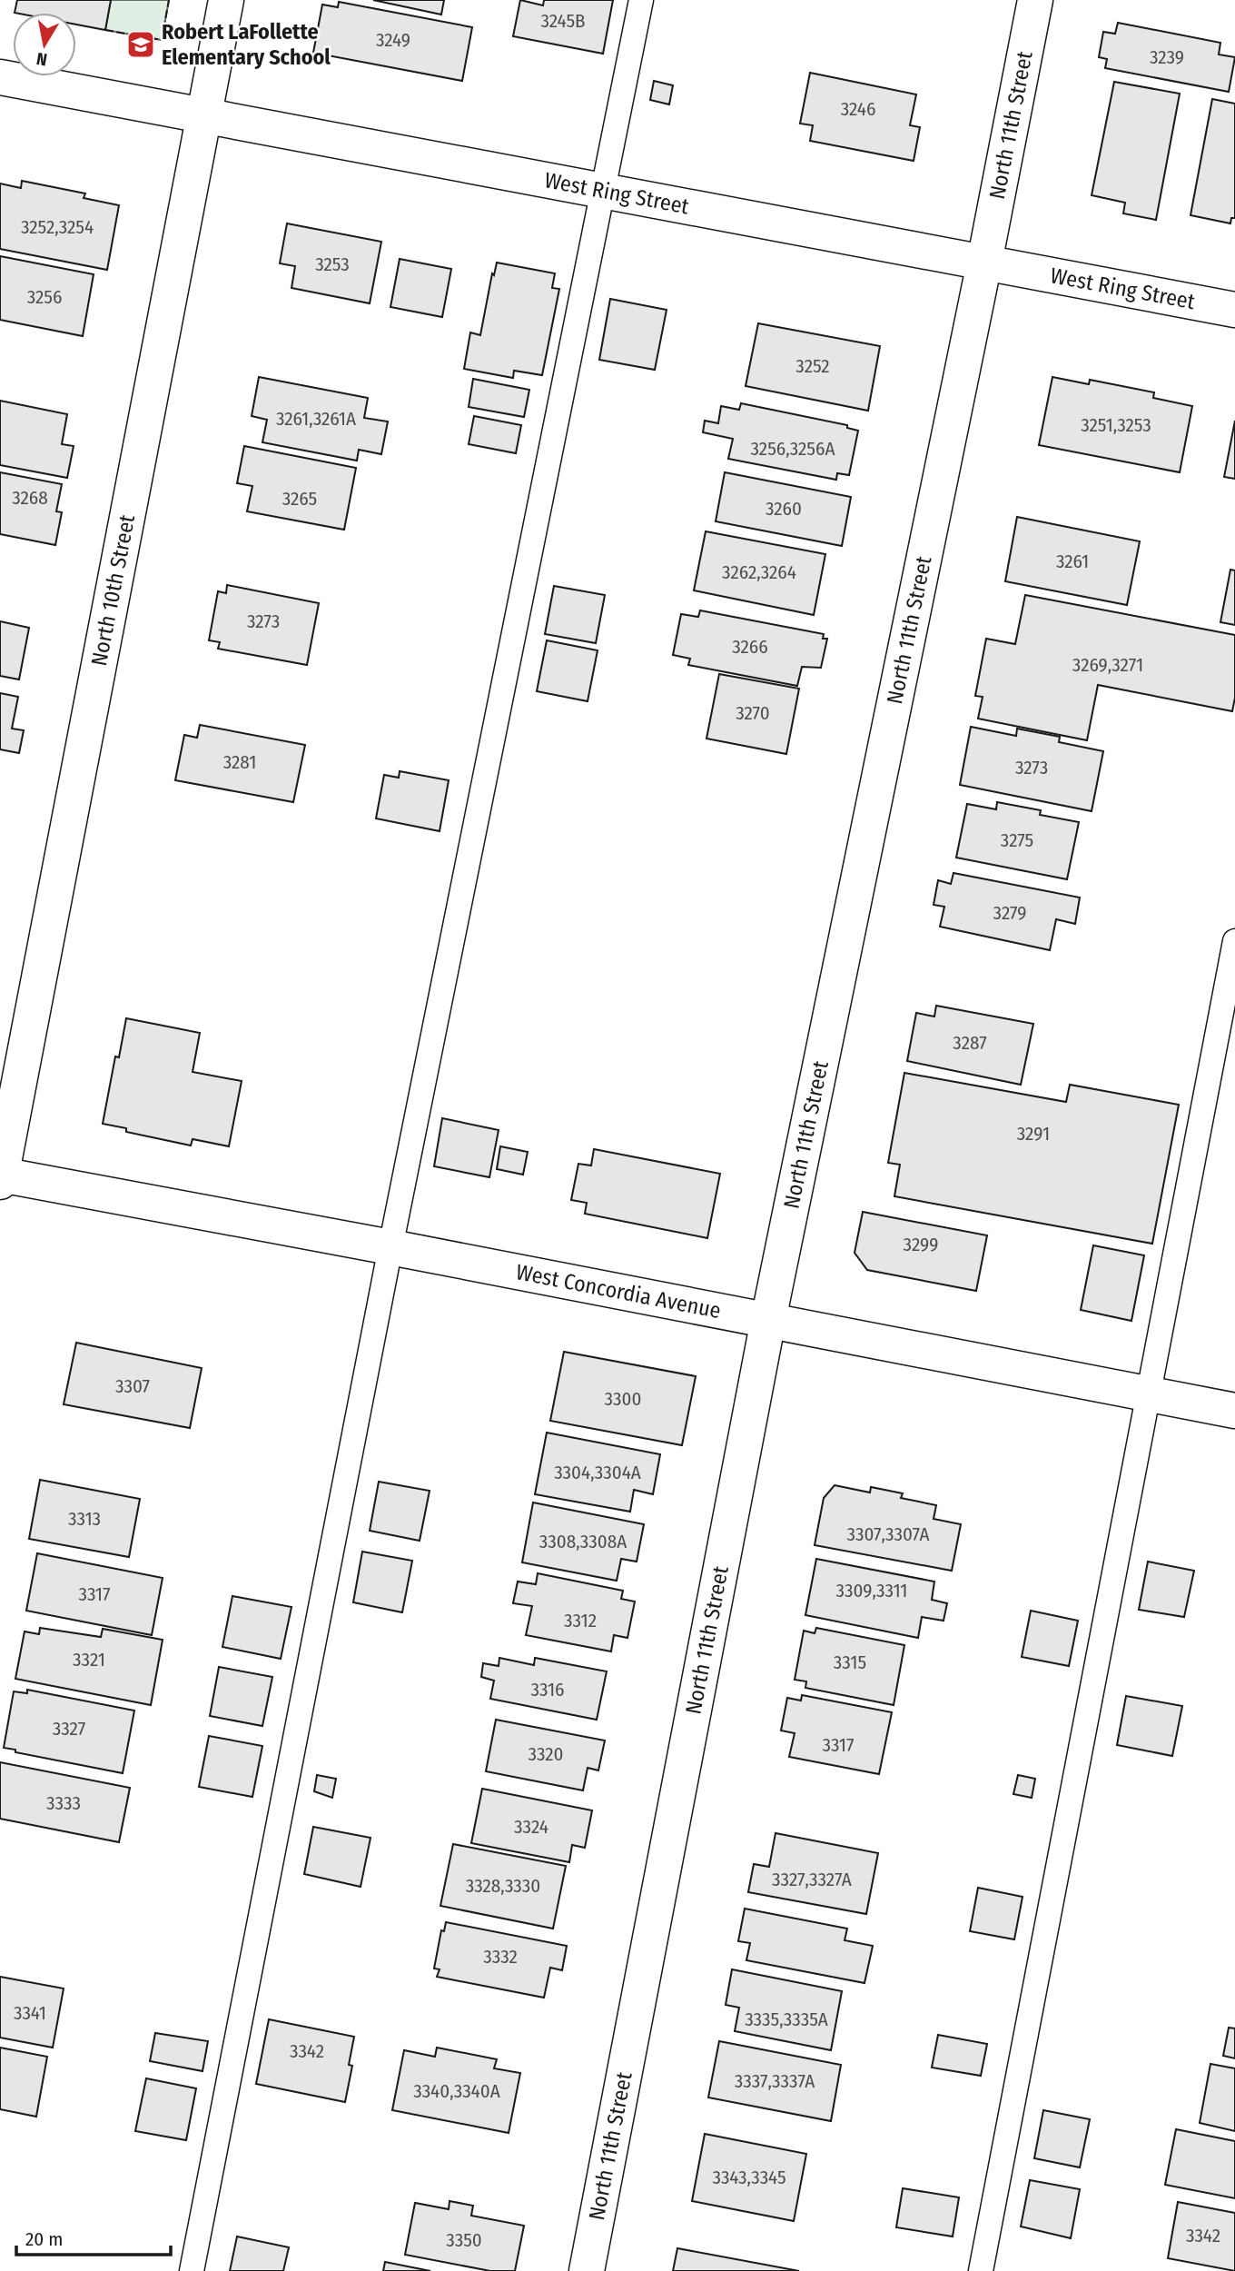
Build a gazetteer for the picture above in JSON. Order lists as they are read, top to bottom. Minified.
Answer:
{"streets":{"street":["North 11th Street","West Ring Street","North 10th Street","West Concordia Avenue"]},"crossings":[["North 11th Street","West Ring Street"],["North 11th Street","West Concordia Avenue"],["West Ring Street","North 10th Street"],["North 10th Street","West Concordia Avenue"]],"places":{"school or university":["Robert LaFollette Elementary School"]},"house_numbers":["3245B","3249","3239","3246","3252,3254","3253","3256","3252","3261,3261A","3251,3253","3256,3256A","3268","3265","3260","3261","3262,3264","3273","3266","3269,3271","3270","3281","3273","3275","3279","3287","3291","3299","3307","3300","3304,3304A","3313","3307,3307A","3308,3308A","3309,3311","3317","3312","3321","3315","3316","3327","3317","3320","3333","3324","3327,3327A","3328,3330","3332","3341","3335,3335A","3342","3337,3337A","3340,3340A","3343,3345","3342","3350"],"scale_bar":"20 m","north":"bottom"}
